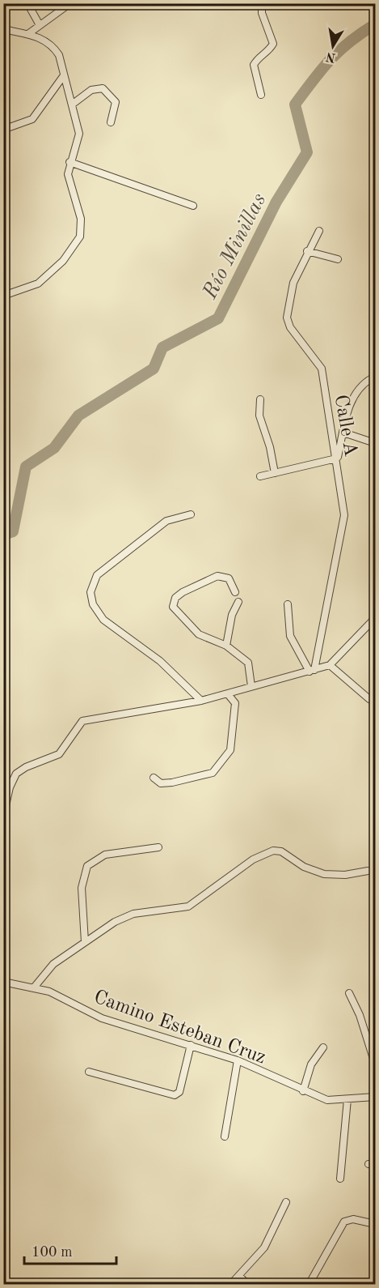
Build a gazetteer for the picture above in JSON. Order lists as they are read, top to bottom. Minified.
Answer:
{"streets":{"street":["Calle A","Camino Esteban Cruz"]},"water":["Río Minillas"],"scale_bar":"100 m","north":"bottom"}
